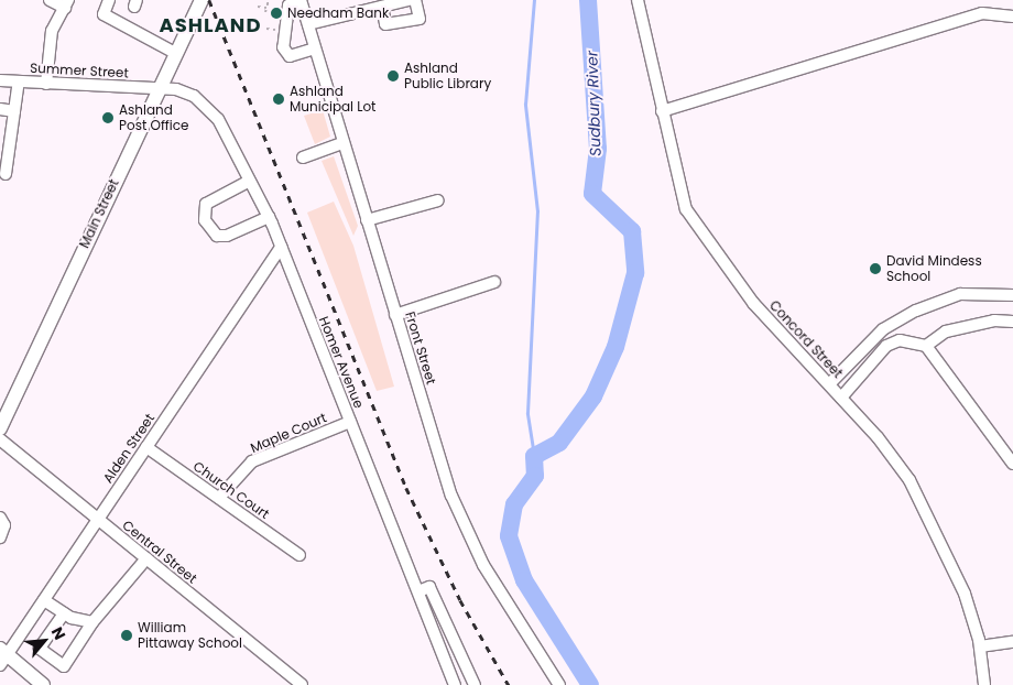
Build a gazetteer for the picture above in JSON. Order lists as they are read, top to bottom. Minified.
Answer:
{"streets":{"main road":["Main Street"],"street":["Summer Street","Concord Street","Front Street","Homer Avenue","Maple Court","Alden Street","Church Court","Central Street"]},"crossings":[["Summer Street","Main Street"],["Summer Street","Homer Avenue"],["Main Street","Homer Avenue"],["Homer Avenue","Maple Court"],["Homer Avenue","Alden Street"],["Maple Court","Church Court"],["Alden Street","Church Court"],["Alden Street","Central Street"]],"districts":["ASHLAND"],"water":["Sudbury River"],"places":["Needham Bank","Ashland Public Library","Ashland Municipal Lot","Ashland Post Office","David Mindess School","William Pittaway School"],"north":"top right"}
